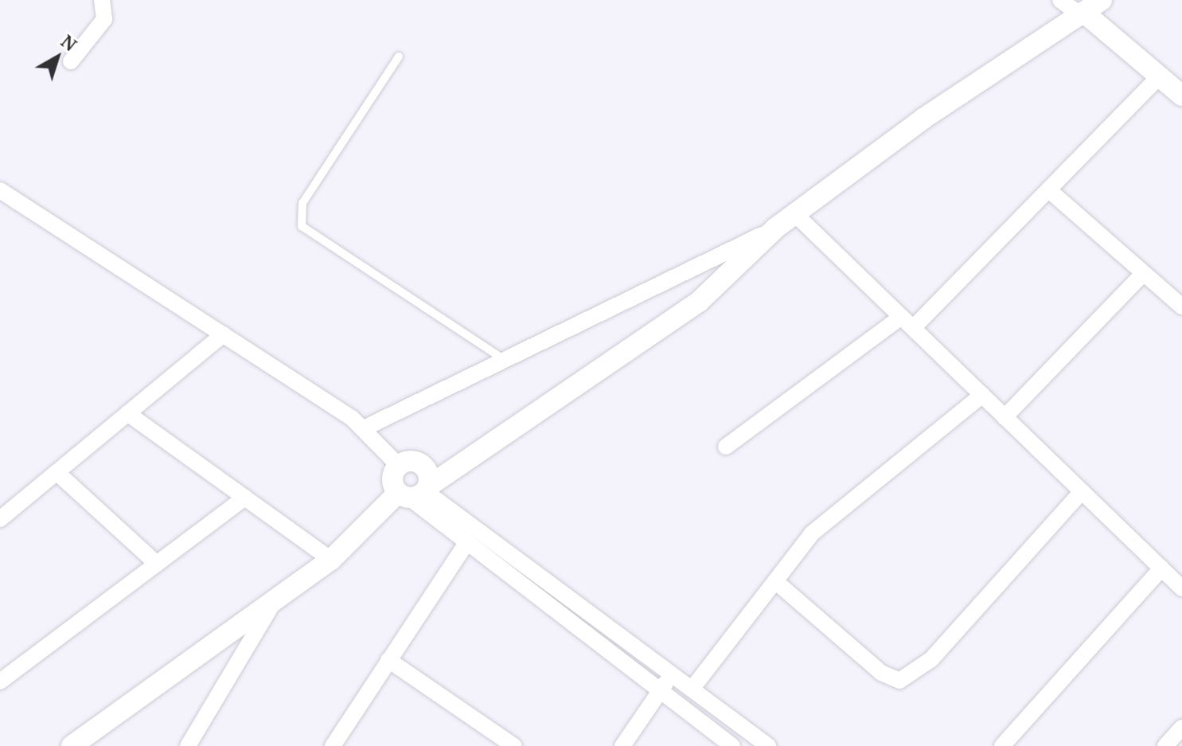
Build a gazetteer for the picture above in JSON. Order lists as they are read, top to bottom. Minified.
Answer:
{"north":"top right"}
